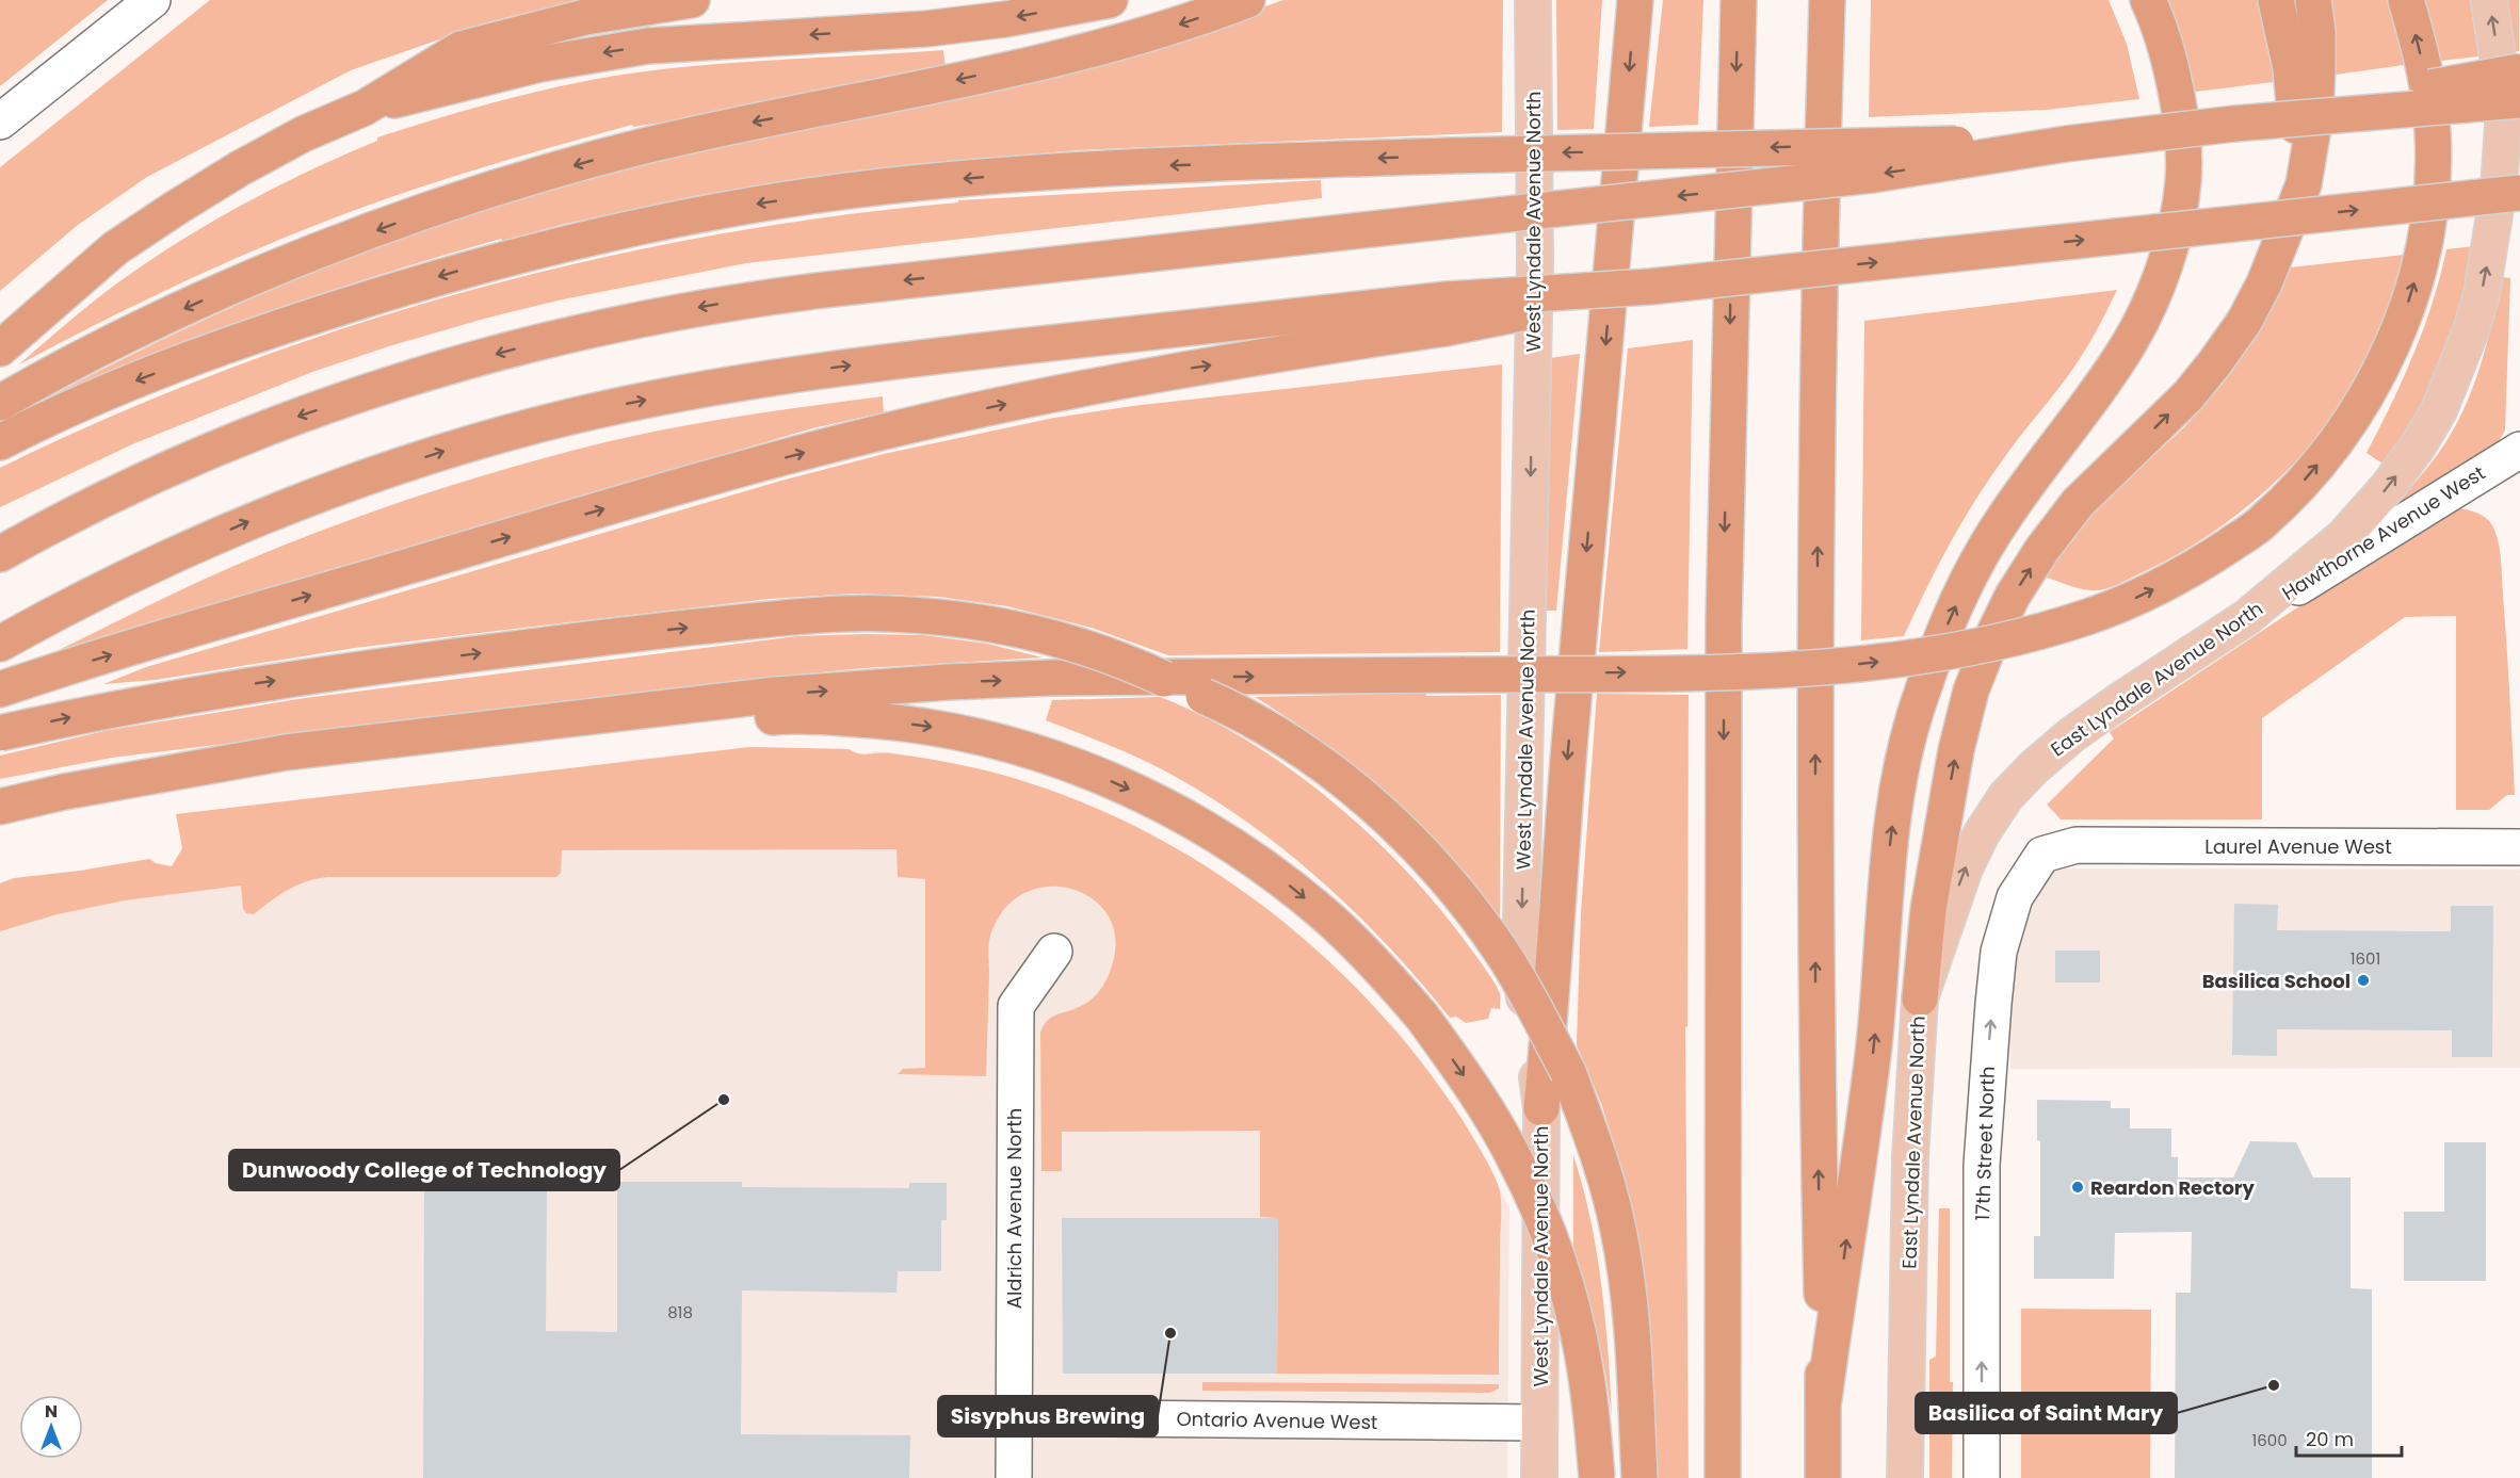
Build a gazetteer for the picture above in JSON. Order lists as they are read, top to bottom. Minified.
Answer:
{"streets":{"main road":["West Lyndale Avenue North","East Lyndale Avenue North"],"street":["Hawthorne Avenue West","Laurel Avenue West","17th Street North","Aldrich Avenue North","Ontario Avenue West"]},"crossings":[["West Lyndale Avenue North","Ontario Avenue West"],["Hawthorne Avenue West","East Lyndale Avenue North"],["Laurel Avenue West","17th Street North"],["Aldrich Avenue North","Ontario Avenue West"]],"one_way":["West Lyndale Avenue North","East Lyndale Avenue North","17th Street North"],"places":["Basilica School","Dunwoody College of Technology","Reardon Rectory","Sisyphus Brewing","Basilica of Saint Mary"],"house_numbers":["1601","818","1600"],"scale_bar":"20 m","north":"top"}
